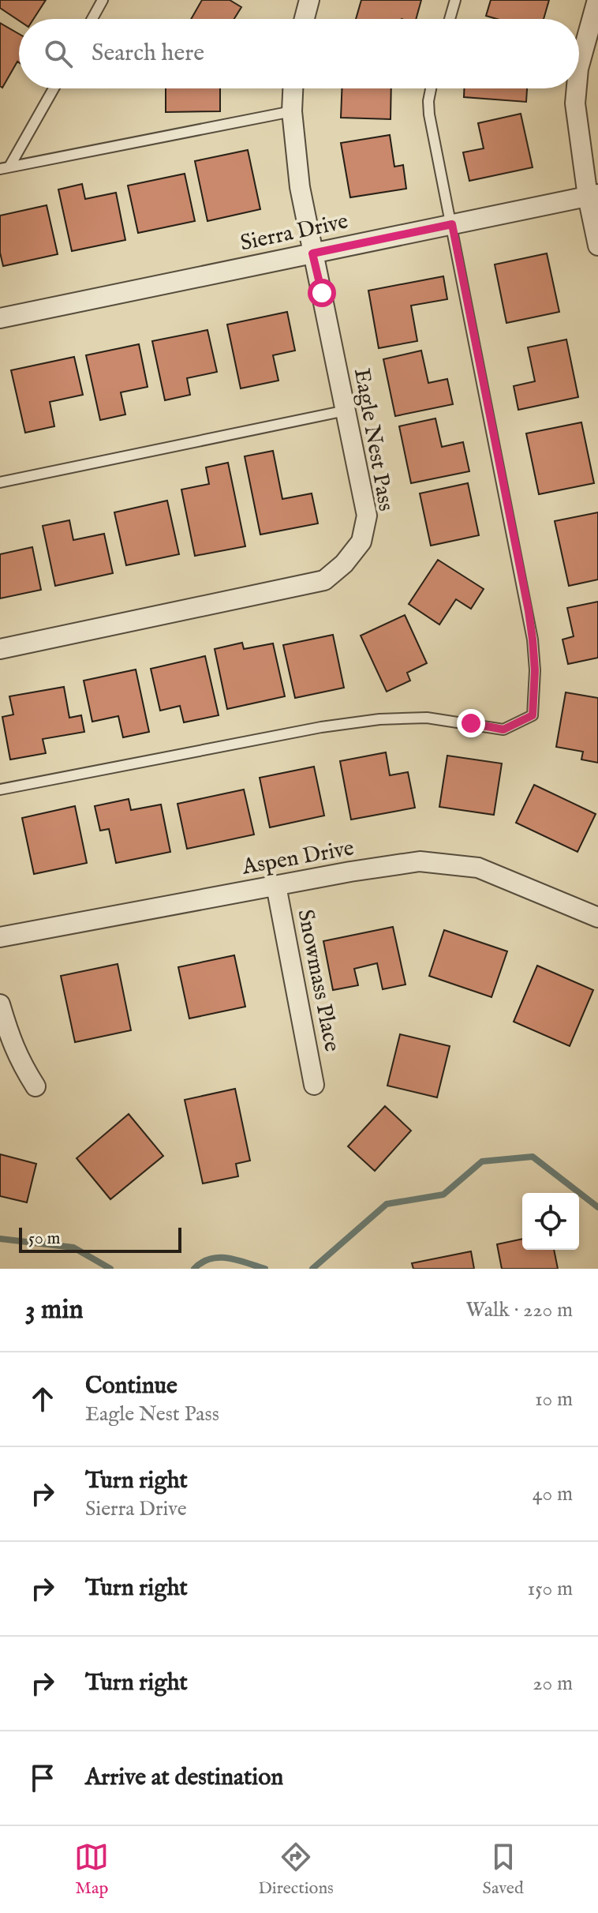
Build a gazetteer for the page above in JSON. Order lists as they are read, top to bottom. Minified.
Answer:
{"streets":{"street":["Sierra Drive","Eagle Nest Pass","Aspen Drive","Snowmass Place"]},"crossings":[["Sierra Drive","Eagle Nest Pass"],["Aspen Drive","Snowmass Place"]],"scale_bar":"50 m","page":{"search":"Search here","scale":"50 m","heading":["3 min","Walk · 220 m"],"list":[["Continue","Eagle Nest Pass","10 m"],["Turn right","Sierra Drive","40 m"],["Turn right","150 m"],["Turn right","20 m"],"Arrive at destination"],"nav":["Map","Directions","Saved"]}}
